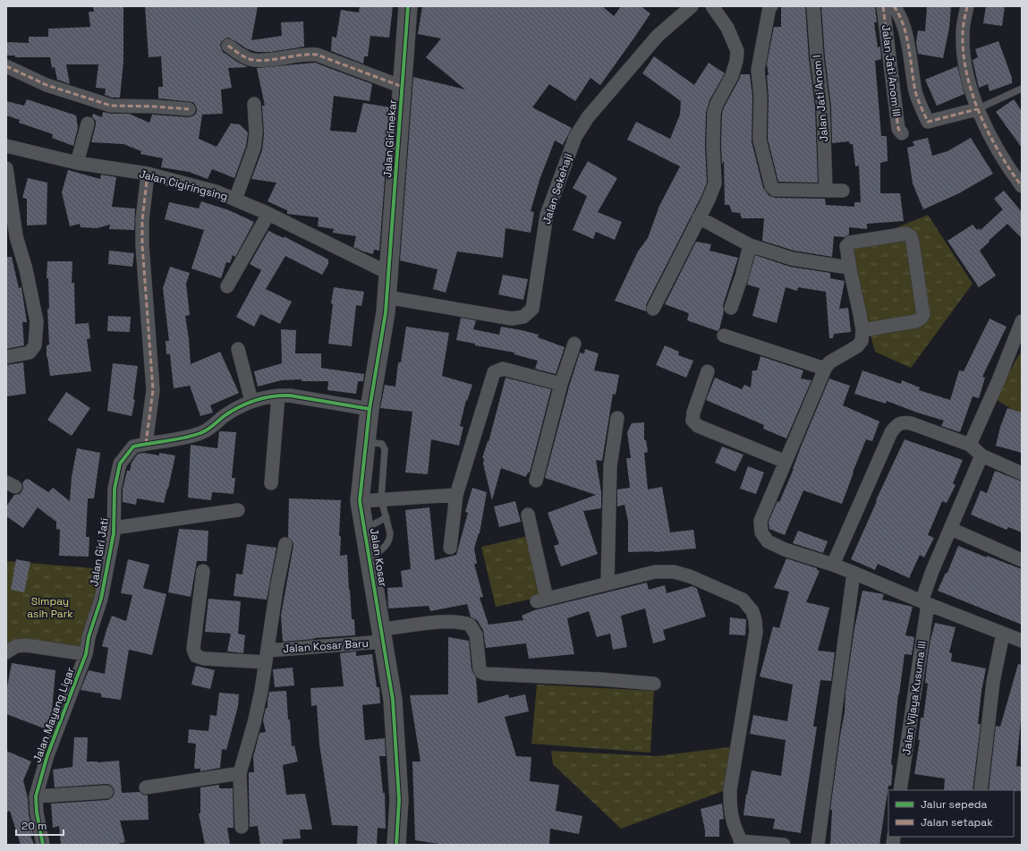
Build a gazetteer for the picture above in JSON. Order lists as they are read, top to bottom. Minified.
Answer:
{"streets":{"street":["Jalan Jati Anom III","Jalan Jati Anom I","Jalan Girimekar","Jalan Cigiringsing","Jalan Sekehaji","Jalan Giri Jati","Jalan Kosar","Jalan Kosar Baru","Jalan Vijaya Kusuma III","Jalan Mayang Ligar"]},"crossings":[["Jalan Girimekar","Jalan Cigiringsing"],["Jalan Girimekar","Jalan Kosar"],["Jalan Cigiringsing","Jalan Kosar"],["Jalan Sekehaji","Jalan Kosar"],["Jalan Giri Jati","Jalan Kosar"],["Jalan Giri Jati","Jalan Mayang Ligar"],["Jalan Kosar","Jalan Kosar Baru"]],"parks":["Simpay asih Park"],"legend":["Jalur sepeda","Jalan setapak"],"scale_bar":"20 m"}
